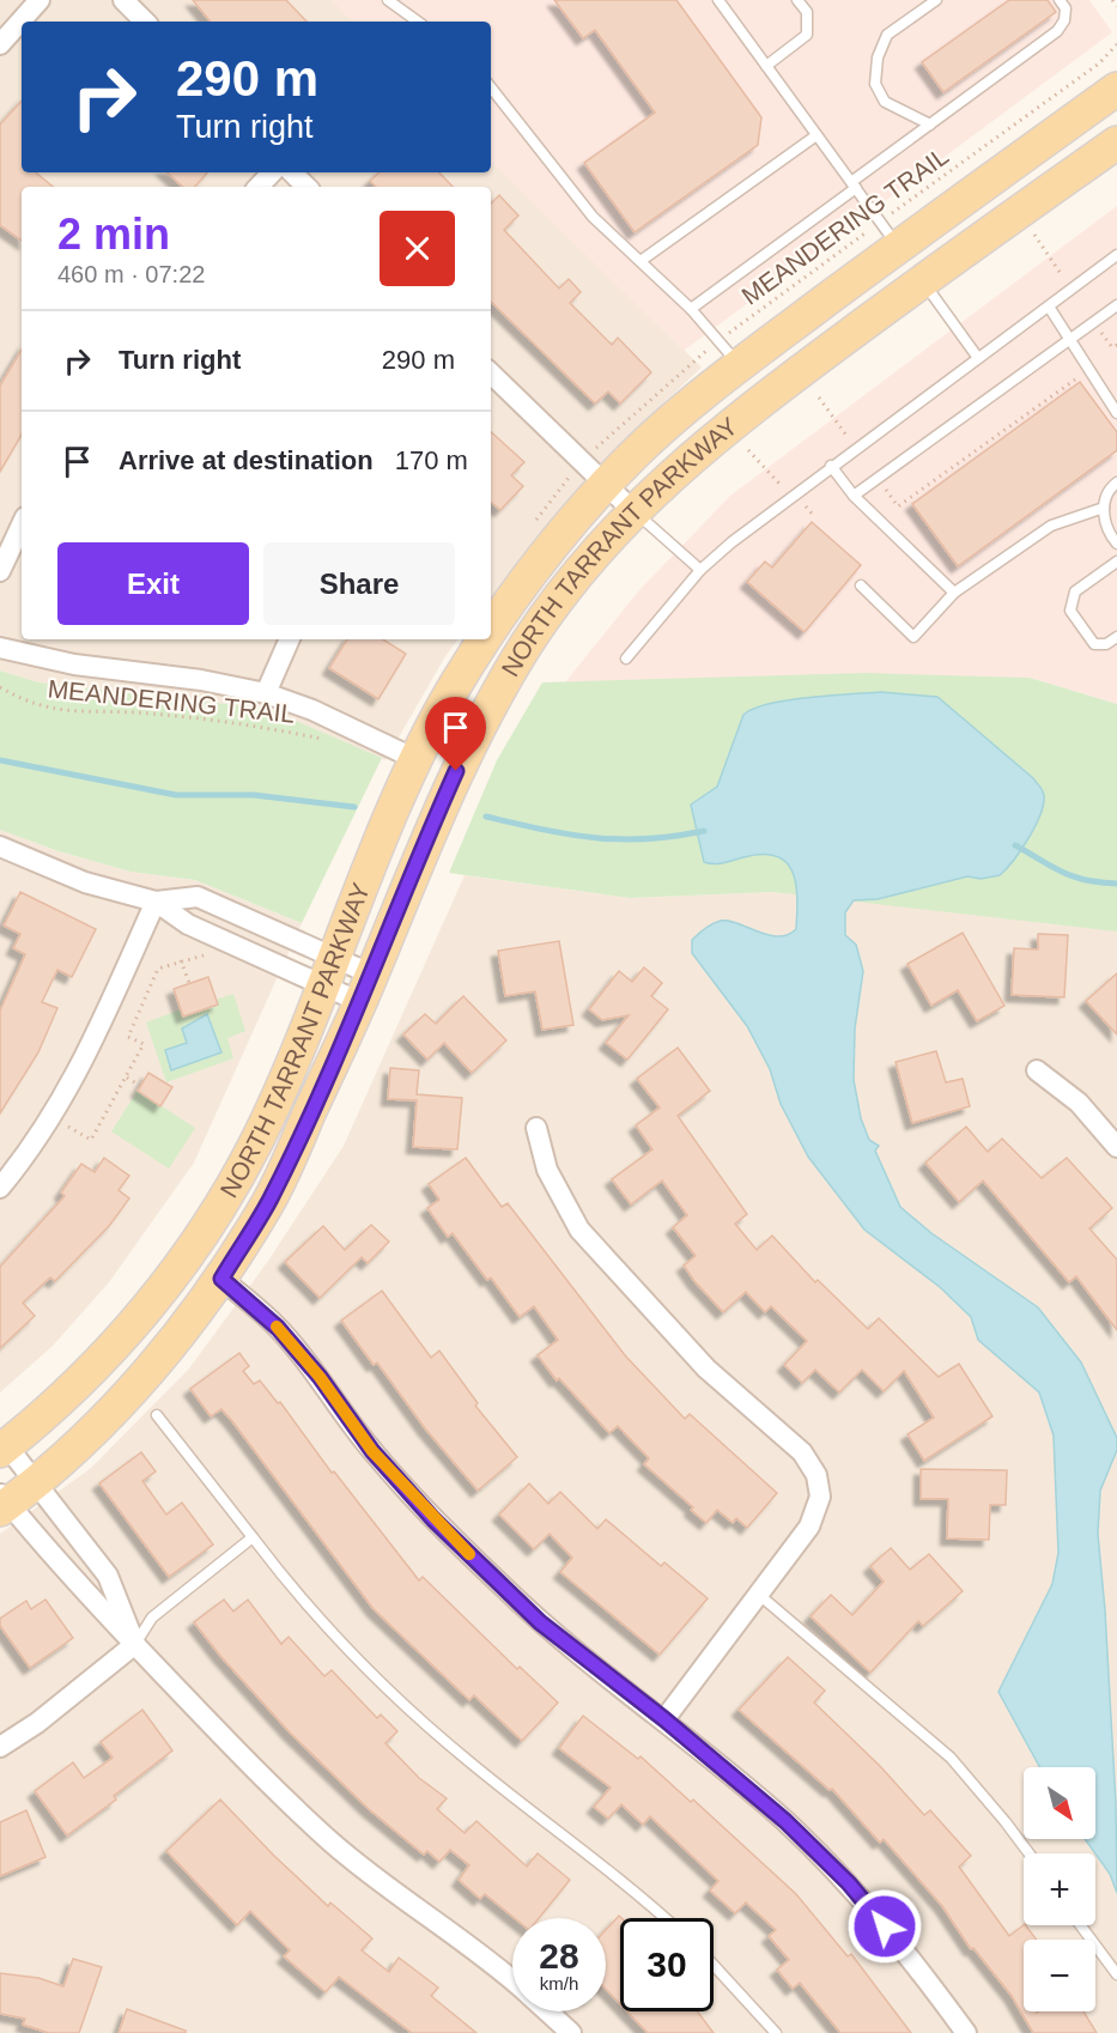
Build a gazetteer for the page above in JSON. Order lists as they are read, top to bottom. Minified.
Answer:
{"streets":{"main road":["NORTH TARRANT PARKWAY"],"path":["MEANDERING TRAIL"]},"crossings":[["MEANDERING TRAIL","NORTH TARRANT PARKWAY"]],"north":"bottom right","page":{"turn":["290 m","Turn right"],"heading":["2 min","460 m · 07:22"],"list":[{"name":"Turn right","value":"290 m"},{"name":"Arrive at destination","value":"170 m"}],"buttons":["Exit","Share"],"map_buttons":["+","−"],"speed":"28 km/h","limit":"30"}}
